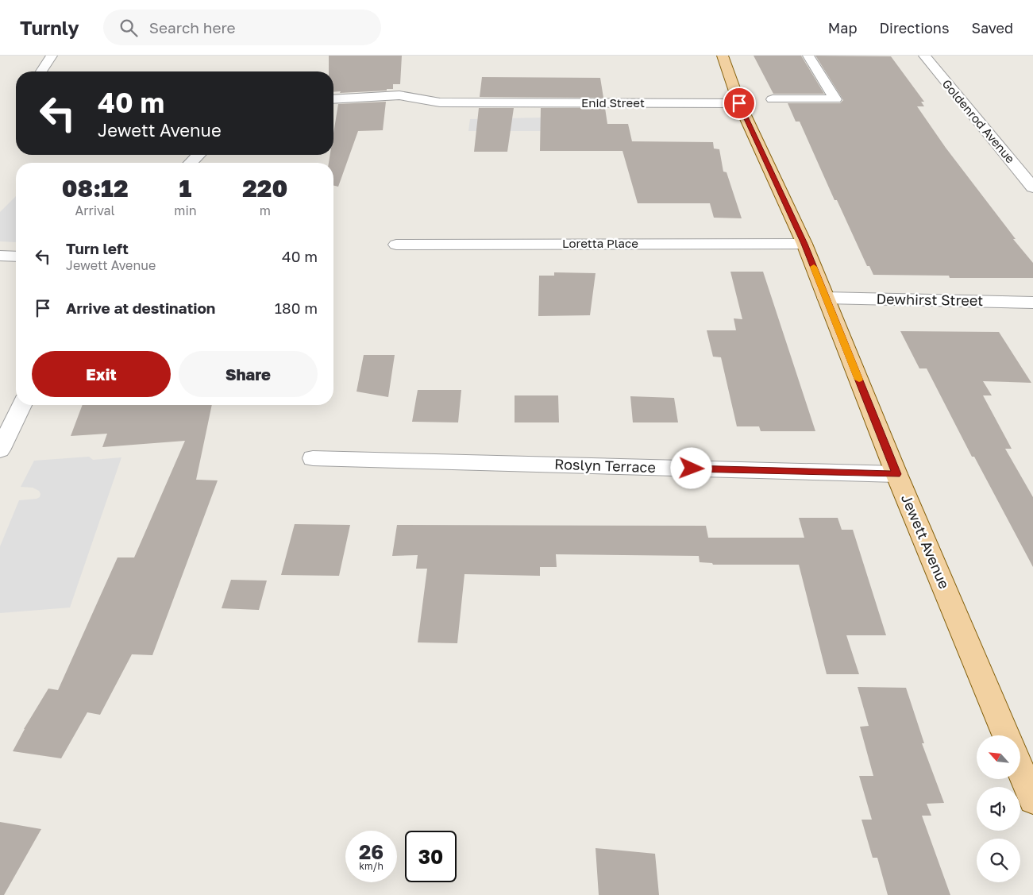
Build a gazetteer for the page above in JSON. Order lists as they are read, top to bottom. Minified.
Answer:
{"streets":{"main road":["Jewett Avenue"],"street":["Enid Street","Goldenrod Avenue","Loretta Place","Dewhirst Street","Roslyn Terrace"]},"crossings":[["Enid Street","Jewett Avenue"],["Loretta Place","Jewett Avenue"],["Dewhirst Street","Jewett Avenue"],["Roslyn Terrace","Jewett Avenue"]],"north":"top left","page":{"header":"Turnly","search":"Search here","nav":["Map","Directions","Saved"],"turn":["40 m","Jewett Avenue"],"eta":["08:12","Arrival","1","min","220","m"],"list":[{"name":"Turn left","note":"Jewett Avenue","value":"40 m"},{"name":"Arrive at destination","value":"180 m"}],"buttons":["Exit","Share"],"speed":"26 km/h","limit":"30"}}
